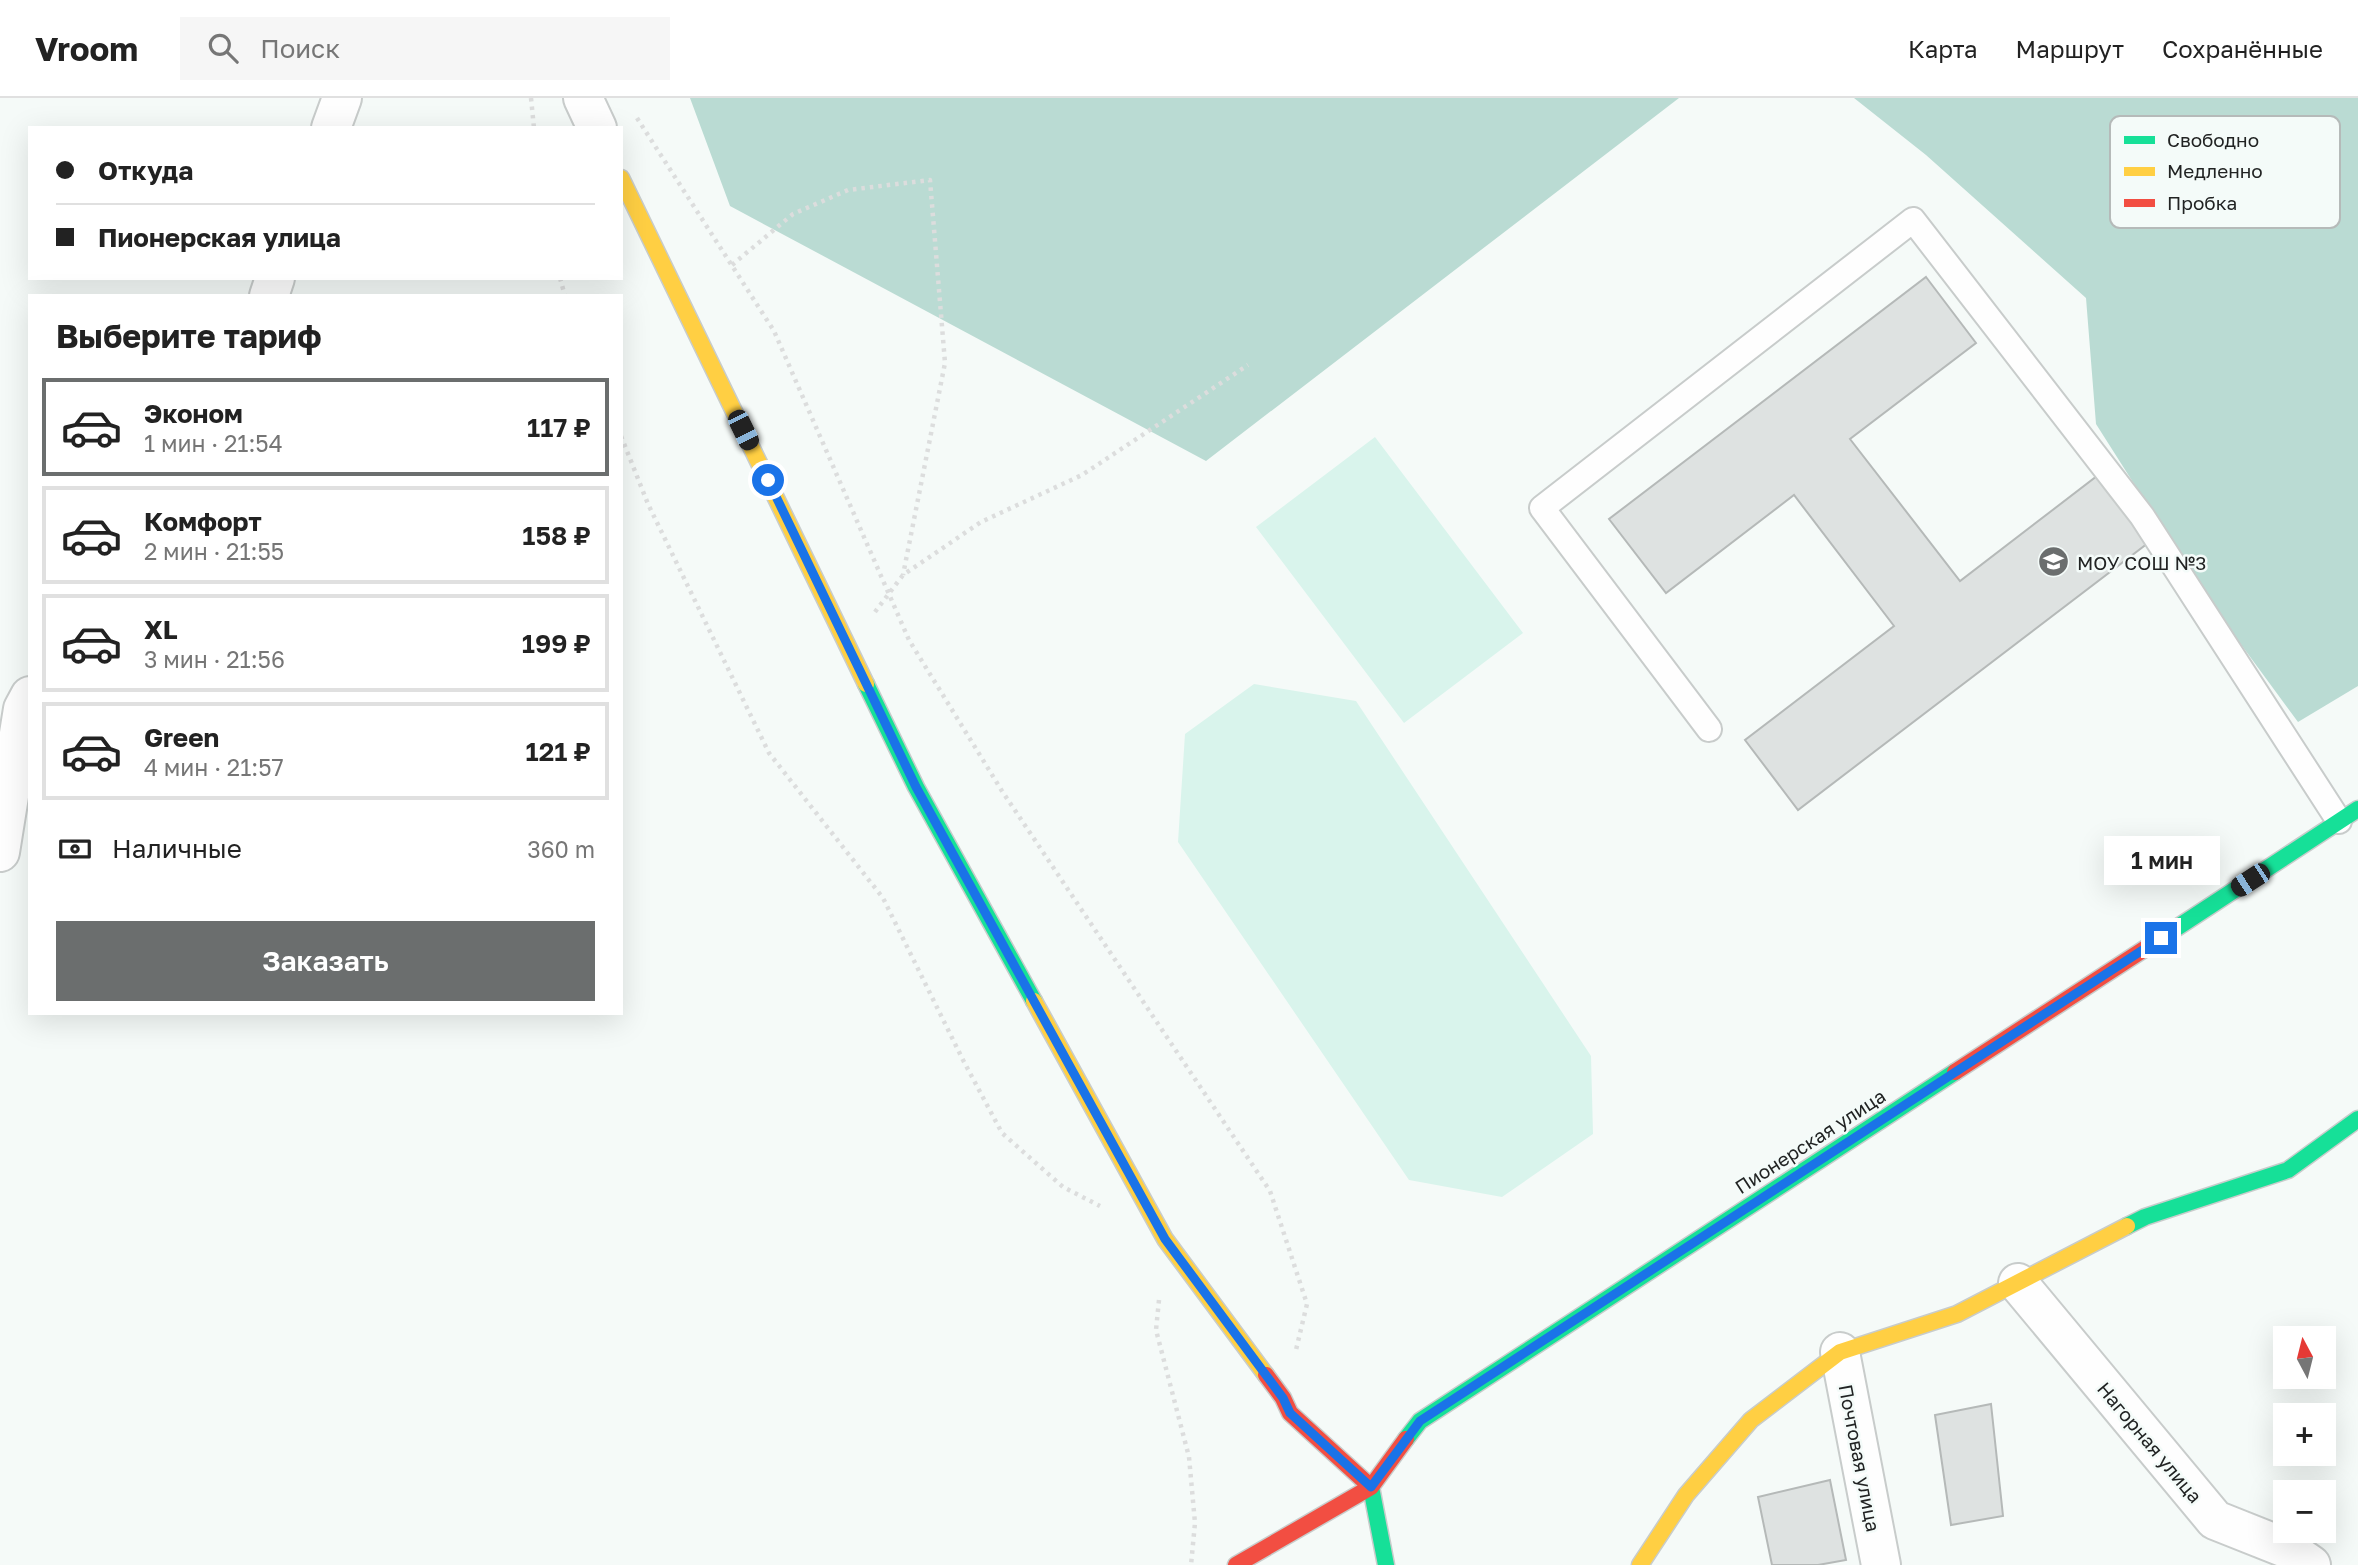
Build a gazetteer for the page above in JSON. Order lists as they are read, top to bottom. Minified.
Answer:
{"streets":{"street":["Пионерская улица","Нагорная улица","Почтовая улица"]},"places":{"school or university":["МОУ СОШ №3"]},"legend":["Свободно","Медленно","Пробка"],"north":"top","page":{"header":"Vroom","search":"Поиск","nav":["Карта","Маршрут","Сохранённые"],"banner":["Откуда","Пионерская улица"],"heading":"Выберите тариф","list":[{"name":"Эконом","note":"1 мин · 21:54","value":"117 ₽"},{"name":"Комфорт","note":"2 мин · 21:55","value":"158 ₽"},{"name":"XL","note":"3 мин · 21:56","value":"199 ₽"},{"name":"Green","note":"4 мин · 21:57","value":"121 ₽"}],"pay":["Наличные","360 m"],"bubble":"1 мин","buttons":"Заказать","map_buttons":["+","−"]}}
